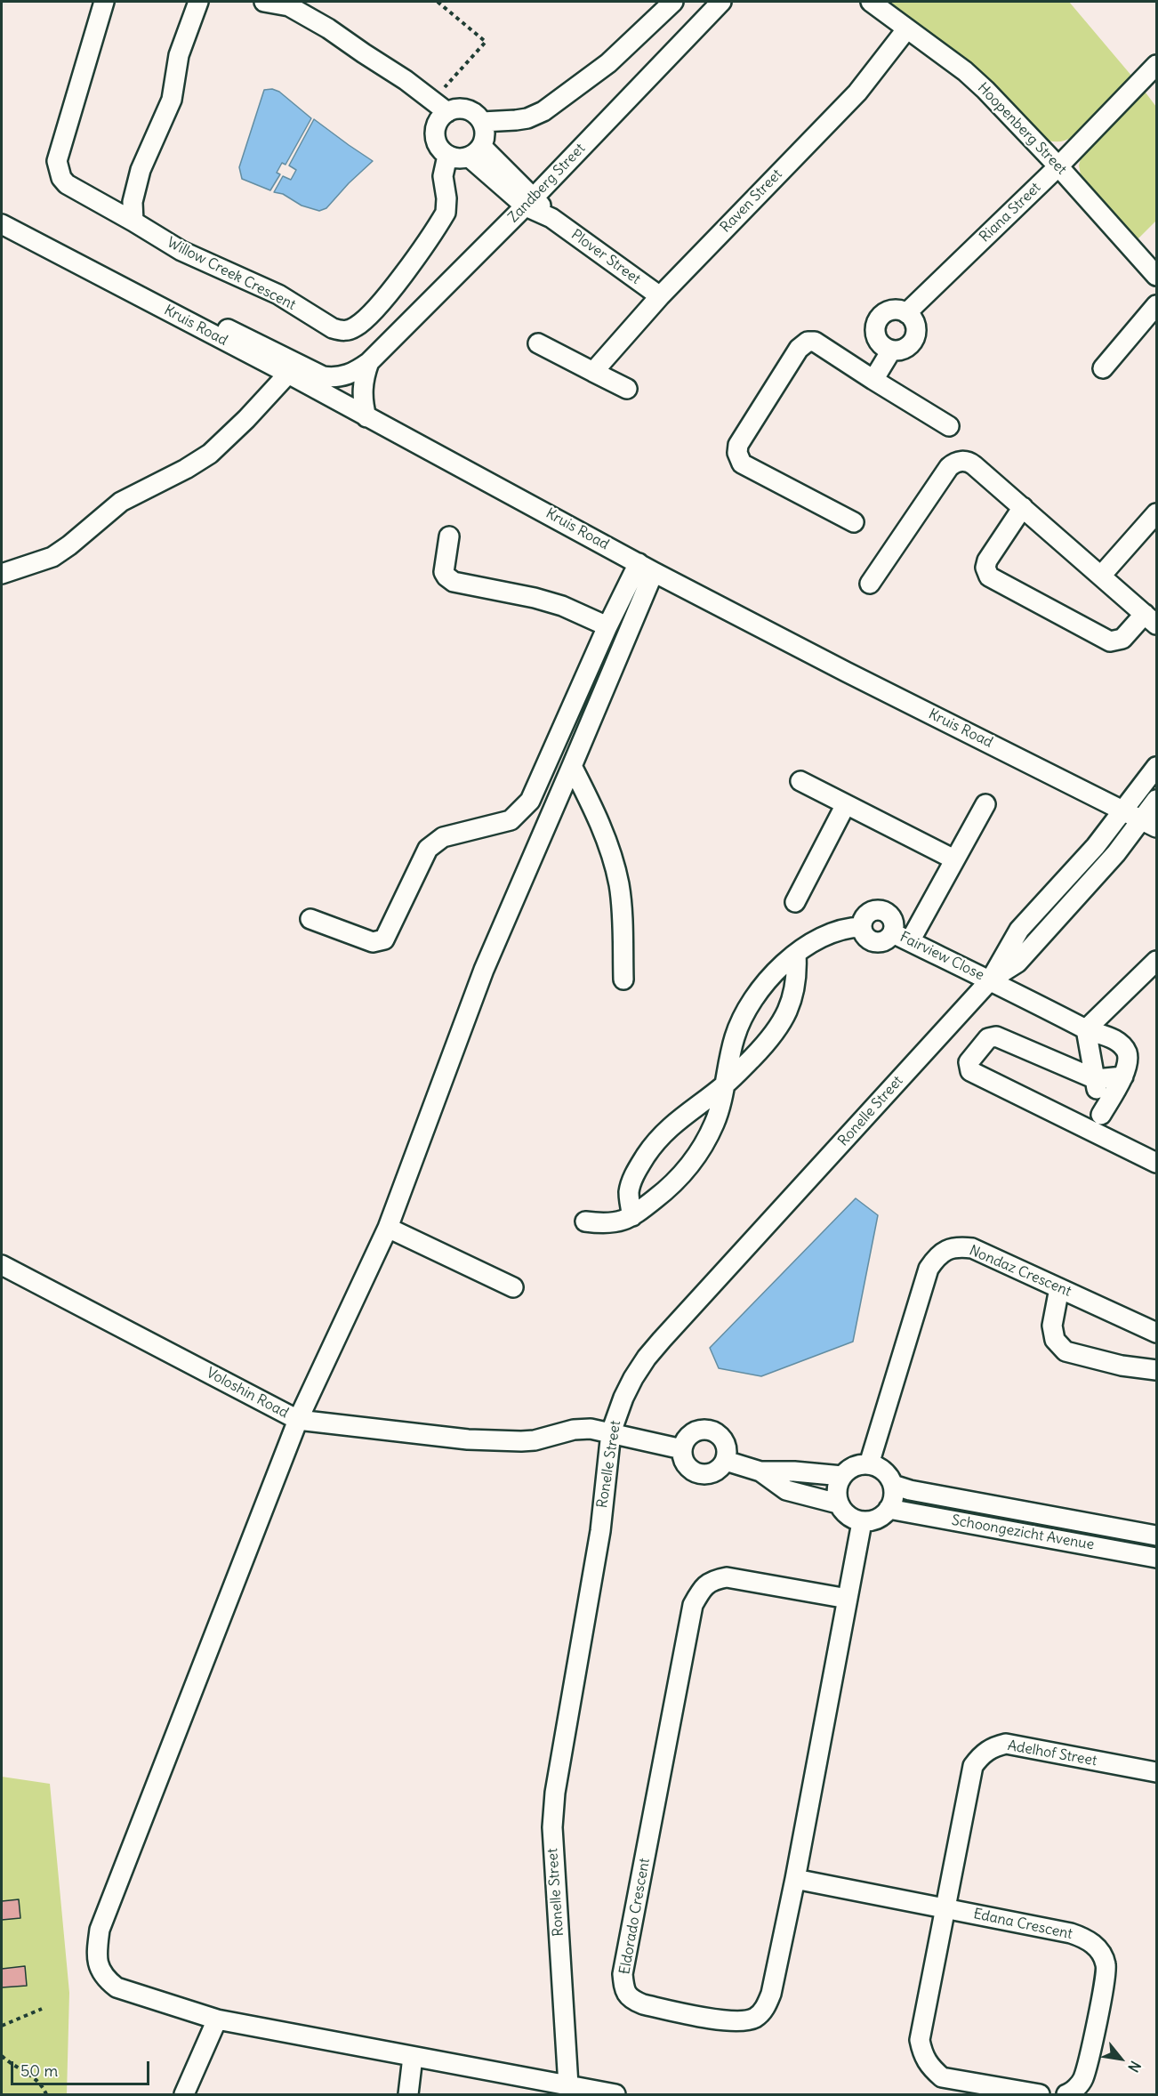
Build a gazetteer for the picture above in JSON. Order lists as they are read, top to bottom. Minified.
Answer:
{"streets":{"street":["Hoopenberg Street","Zandberg Street","Raven Street","Riana Street","Plover Street","Willow Creek Crescent","Kruis Road","Fairview Close","Ronelle Street","Nondaz Crescent","Voloshin Road","Schoongezicht Avenue","Adelhof Street","Eldorado Crescent","Edana Crescent"]},"crossings":[["Hoopenberg Street","Raven Street"],["Hoopenberg Street","Riana Street"],["Zandberg Street","Plover Street"],["Zandberg Street","Kruis Road"],["Raven Street","Plover Street"],["Kruis Road","Ronelle Street"],["Fairview Close","Ronelle Street"],["Ronelle Street","Voloshin Road"],["Nondaz Crescent","Schoongezicht Avenue"],["Nondaz Crescent","Eldorado Crescent"],["Schoongezicht Avenue","Eldorado Crescent"],["Adelhof Street","Edana Crescent"],["Eldorado Crescent","Edana Crescent"]],"scale_bar":"50 m","north":"bottom right"}
